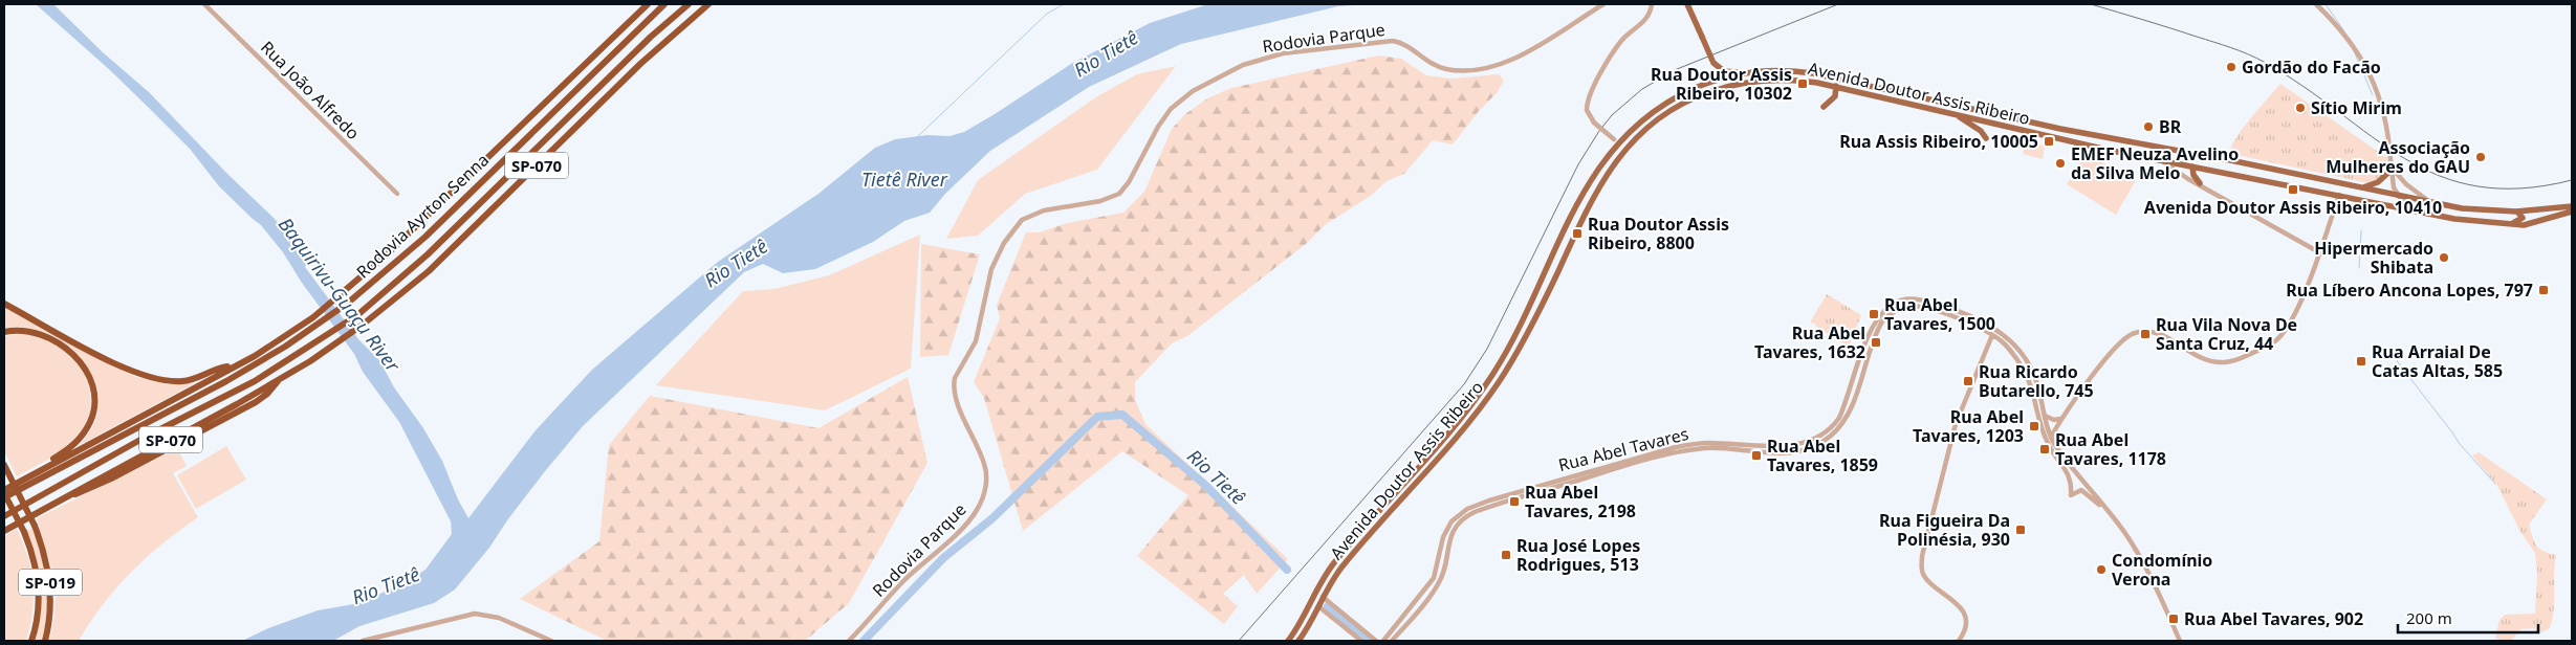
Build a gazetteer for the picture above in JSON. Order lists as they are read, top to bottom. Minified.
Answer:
{"streets":{"highway":["SP-070","Rodovia Ayrton Senna","SP-019"],"main road":["Avenida Doutor Assis Ribeiro"],"street":["Rodovia Parque","Rua João Alfredo","Rua Abel Tavares"]},"water":["Rio Tietê","Tietê River","Baquirivu-Guaçu River"],"places":{"other":["Gordão do Facão","Sítio Mirim","BR","Associação Mulheres do GAU","EMEF Neuza Avelino da Silva Melo","Hipermercado Shibata","Condomínio Verona"],"transit":["Rua Doutor Assis Ribeiro, 10302","Rua Assis Ribeiro, 10005","Avenida Doutor Assis Ribeiro, 10410","Rua Doutor Assis Ribeiro, 8800","Rua Líbero Ancona Lopes, 797","Rua Abel Tavares, 1500","Rua Vila Nova De Santa Cruz, 44","Rua Abel Tavares, 1632","Rua Arraial De Catas Altas, 585","Rua Ricardo Butarello, 745","Rua Abel Tavares, 1203","Rua Abel Tavares, 1178","Rua Abel Tavares, 1859","Rua Abel Tavares, 2198","Rua Figueira Da Polinésia, 930","Rua José Lopes Rodrigues, 513","Rua Abel Tavares, 902"]},"scale_bar":"200 m"}
